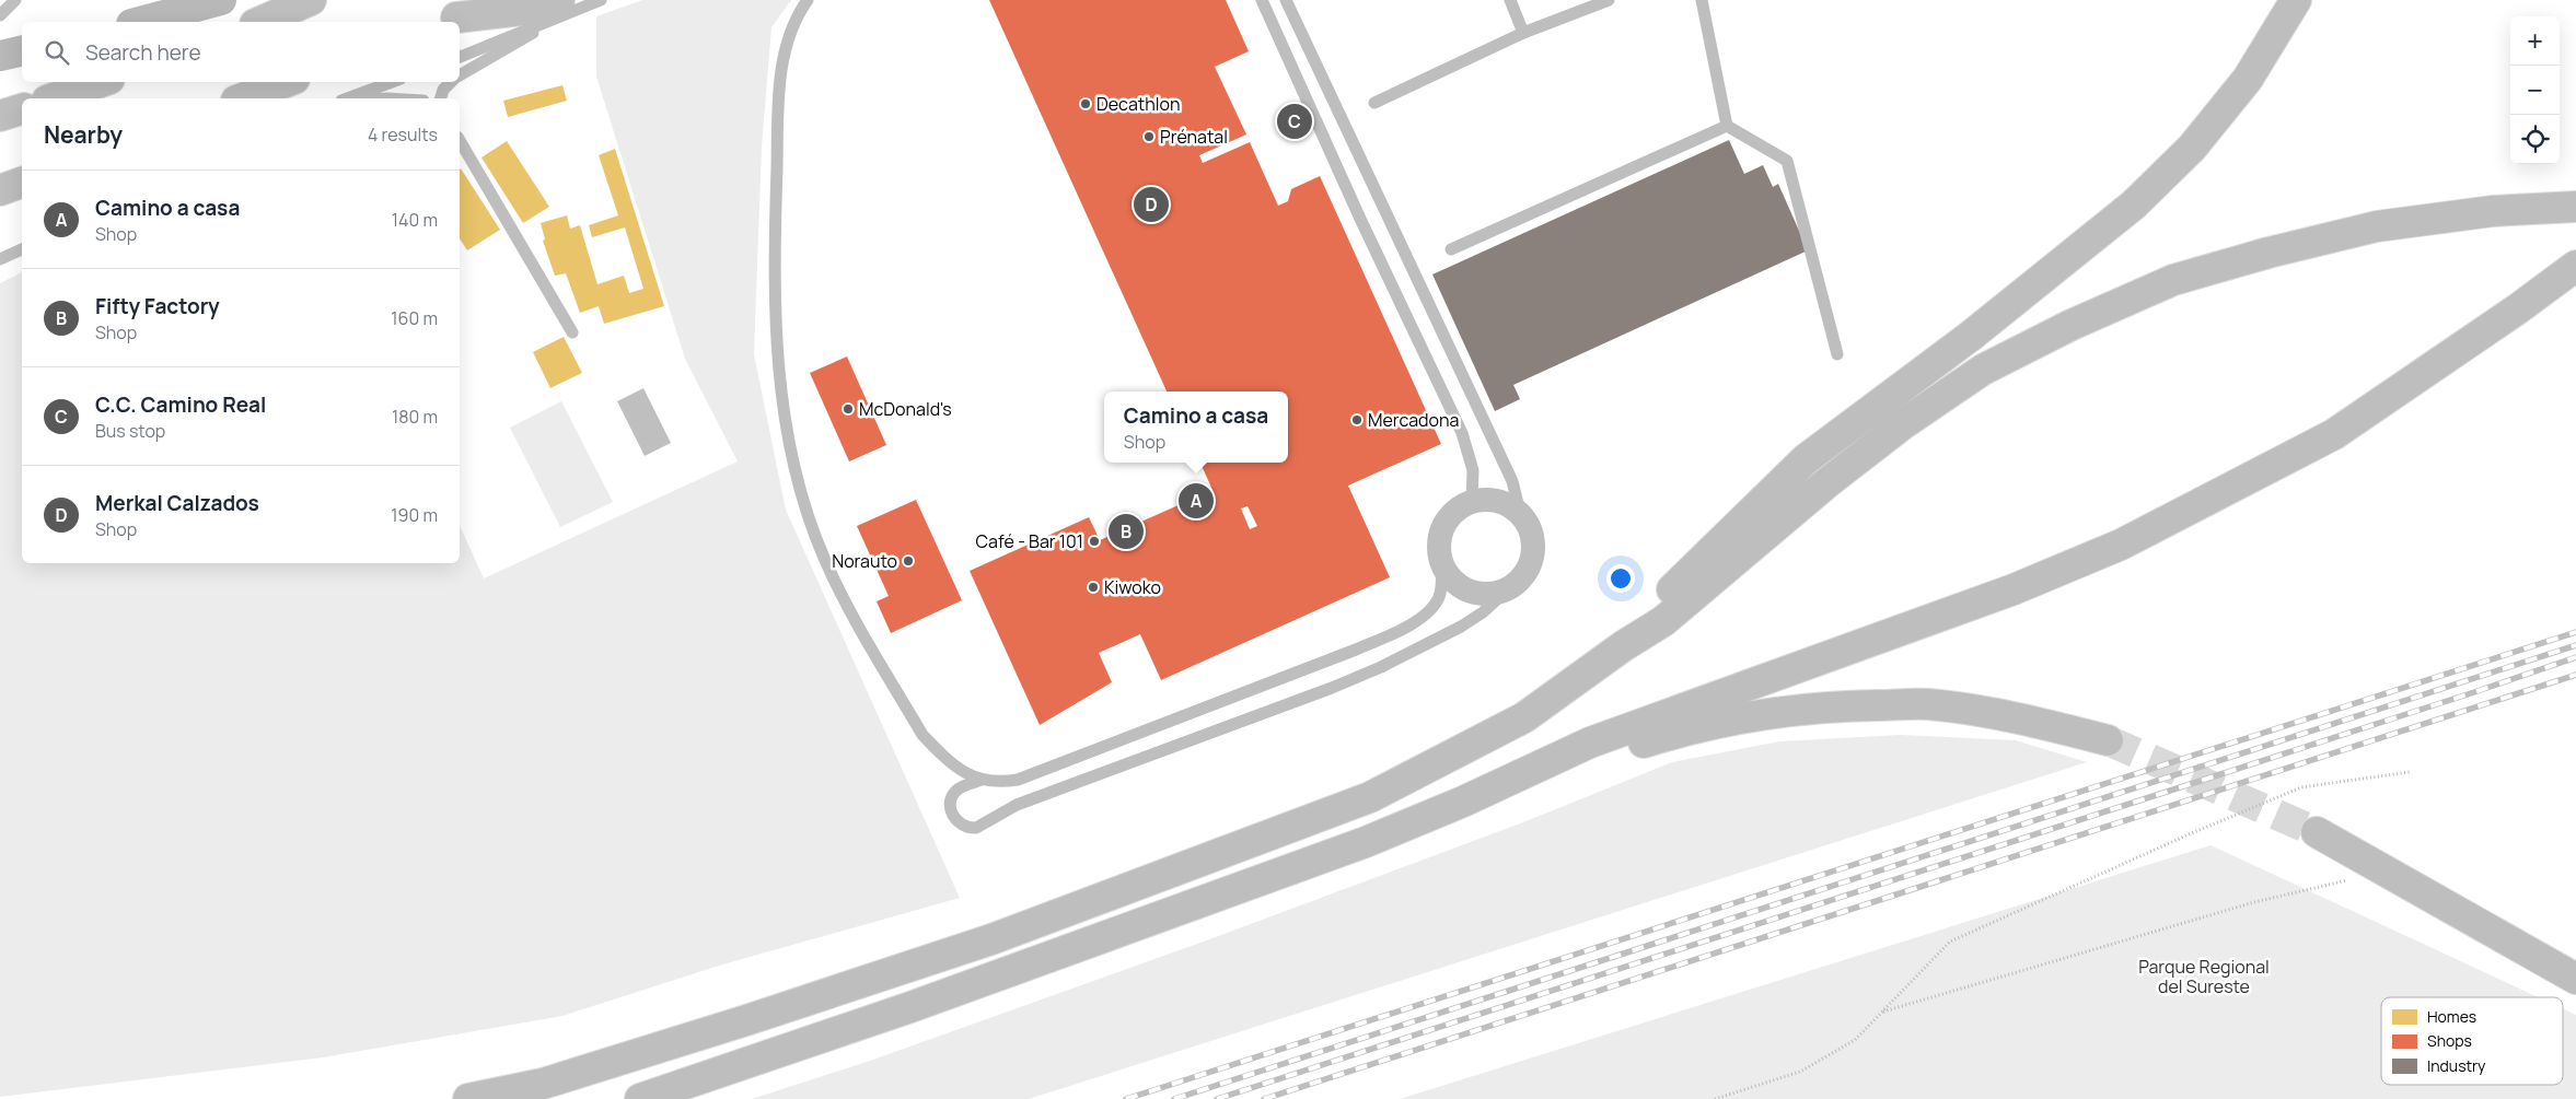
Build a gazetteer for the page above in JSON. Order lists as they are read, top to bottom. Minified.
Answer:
{"parks":["Parque Regional del Sureste"],"places":["Decathlon","Prénatal","McDonald's","Mercadona","Café - Bar 101","Norauto","Kiwoko"],"legend":["Homes","Shops","Industry"],"page":{"map_buttons":["+","−"],"search":"Search here","heading":["Nearby","4 results"],"pins":["C","D","A","B"],"list":[{"mark":"A","name":"Camino a casa","note":"Shop","value":"140 m"},{"mark":"B","name":"Fifty Factory","note":"Shop","value":"160 m"},{"mark":"C","name":"C.C. Camino Real","note":"Bus stop","value":"180 m"},{"mark":"D","name":"Merkal Calzados","note":"Shop","value":"190 m"}],"popup":["Camino a casa","Shop"]}}
